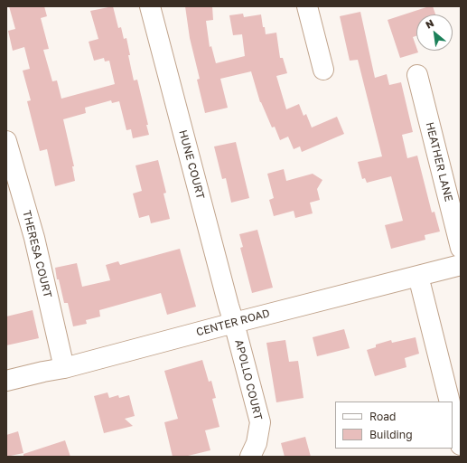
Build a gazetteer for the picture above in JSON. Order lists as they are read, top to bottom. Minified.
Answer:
{"streets":{"street":["HEATHER LANE","HUNE COURT","THERESA COURT","CENTER ROAD","APOLLO COURT"]},"crossings":[["HUNE COURT","CENTER ROAD"],["HUNE COURT","APOLLO COURT"],["THERESA COURT","CENTER ROAD"],["CENTER ROAD","APOLLO COURT"]],"legend":["Road","Building"],"north":"top left"}
